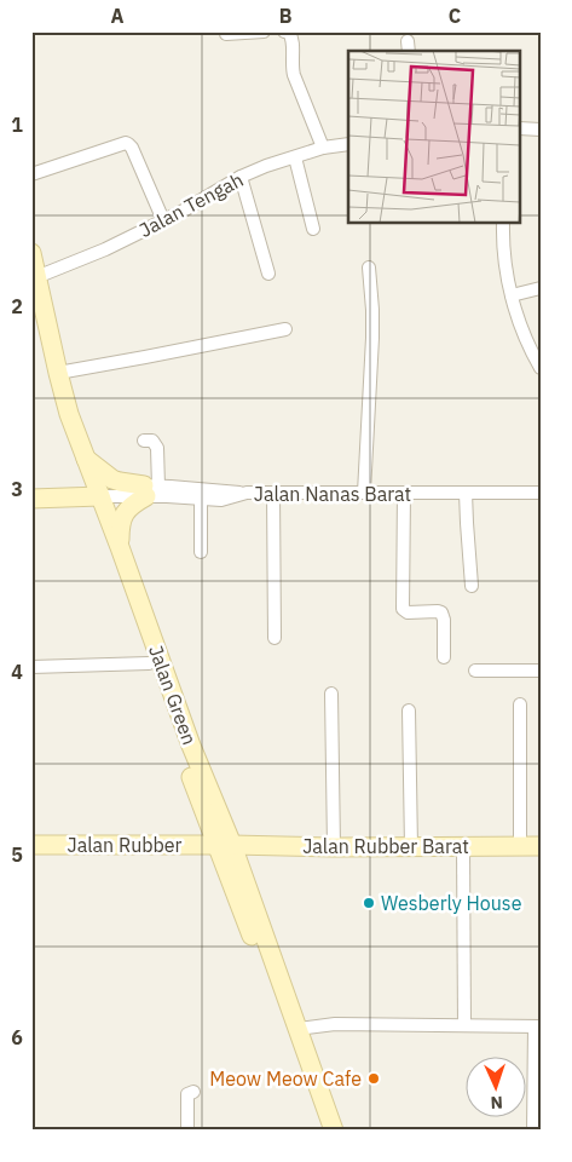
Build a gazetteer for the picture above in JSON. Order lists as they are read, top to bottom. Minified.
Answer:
{"streets":{"main road":["Jalan Green","Jalan Rubber","Jalan Rubber Barat"],"street":["Jalan Tengah","Jalan Nanas Barat"]},"crossings":[["Jalan Tengah","Jalan Green"],["Jalan Green","Jalan Rubber"],["Jalan Green","Jalan Rubber Barat"],["Jalan Rubber","Jalan Rubber Barat"]],"places":["Wesberly House","Meow Meow Cafe"],"north":"bottom","grid":{"columns":["A","B","C"],"rows":["1","2","3","4","5","6"]}}
